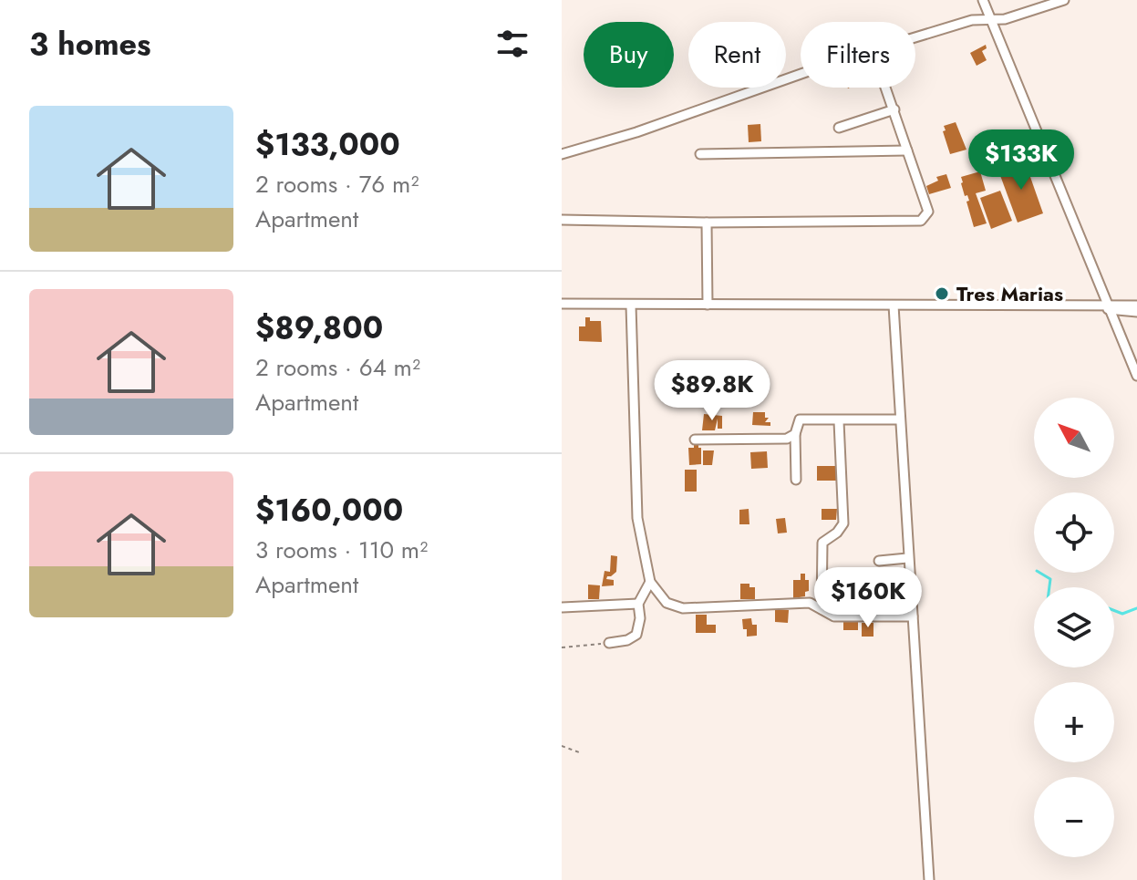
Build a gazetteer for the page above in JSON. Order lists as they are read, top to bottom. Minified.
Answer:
{"places":["Tres Marias"],"north":"top left","page":{"heading":"3 homes","chip":["Buy","Rent","Filters"],"list":[{"name":"$133,000","note":"2 rooms · 76 m² · Apartment"},{"name":"$89,800","note":"2 rooms · 64 m² · Apartment"},{"name":"$160,000","note":"3 rooms · 110 m² · Apartment"}],"price":["$133K","$89.8K","$160K"],"map_buttons":["+","−"]}}
